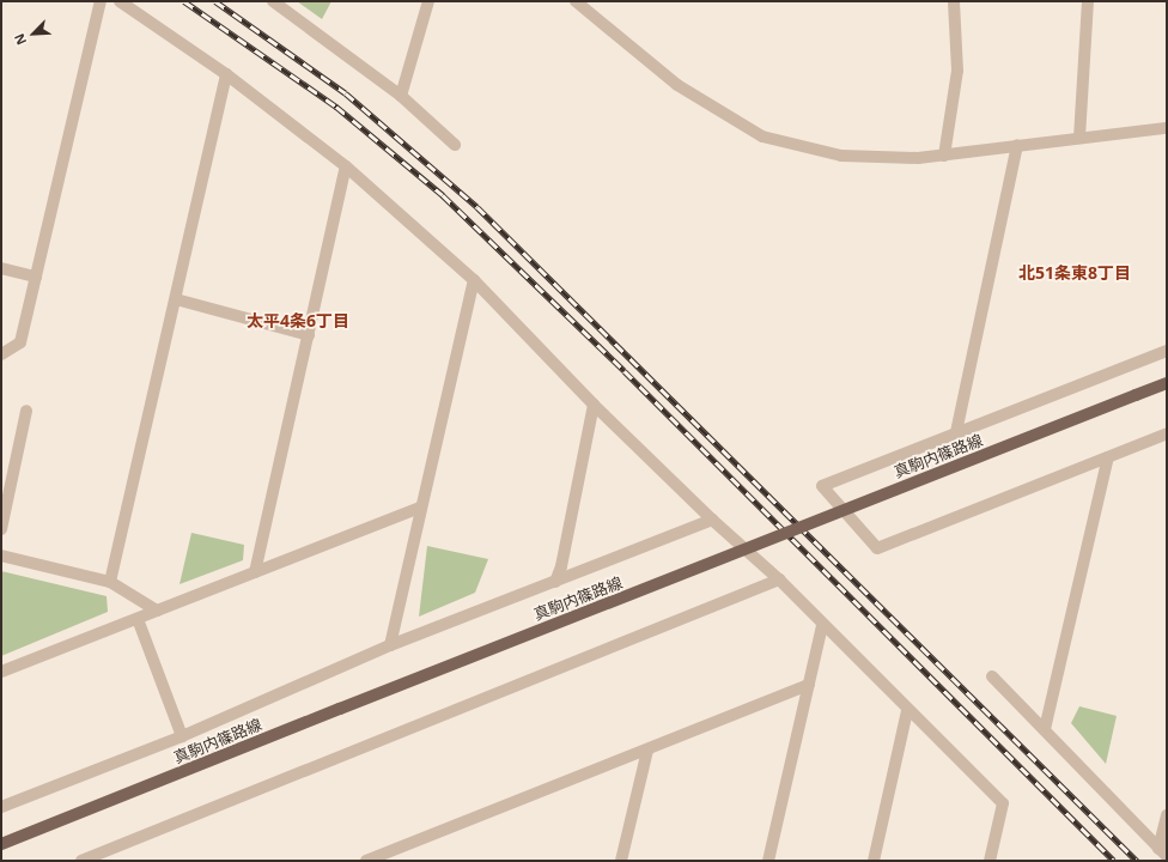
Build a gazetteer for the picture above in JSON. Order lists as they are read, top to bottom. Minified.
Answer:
{"streets":{"main road":["真駒内篠路線"]},"districts":["北51条東8丁目","太平4条6丁目"],"north":"bottom left"}
